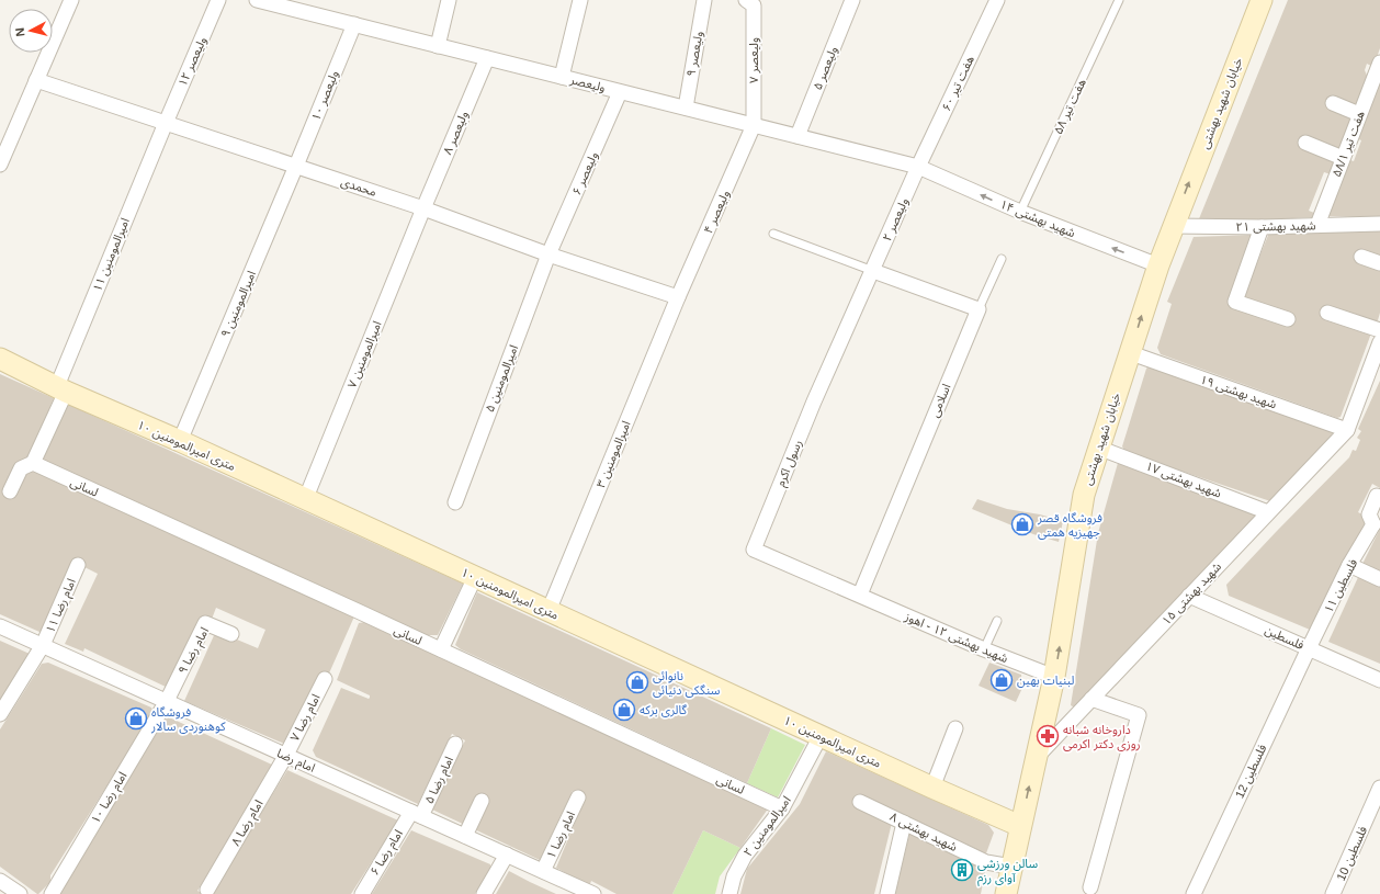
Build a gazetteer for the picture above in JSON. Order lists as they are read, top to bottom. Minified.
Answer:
{"streets":{"street":["ولیعصر ۹","ولیعصر ۷","ولیعصر ۱۲","ولیعصر ۵","ولیعصر","هفت تیر ۶۰","ولیعصر ۱۰","خیابان شهید بهشتی","ولیعصر ۸","هفت تیر ۵۸/۱","ولیعصر ۶","محمدی","ولیعصر ۴","شهید بهشتی ۱۴","ولیعصر ۲","شهید بهشتی ۲۱","امیرالمومنین ۱۱","امیرالمومنین ۹","امیرالمومنین ۷","امیرالمومنین ۵","شهید بهشتی ۱۹","اسلامی","۱۰ متری امیرالمومنین","امیرالمومنین ۳","رسول اکرم","شهید بهشتی ۱۷","لسانی","فلسطین ۱۱","شهید بهشتی ۱۵","امام رضا ۱۱","شهید بهشتی ۱۲ - اهوز","فلسطین","امام رضا ۹","امام رضا ۷","امام رضا","فلسطین 12","امام رضا ۵","امام رضا ۱۰","امام رضا ۸","امیرالمومنین ۲","شهید بهشتی ۸","امام رضا ۱","امام رضا ۶","فلسطین 10"],"lane":["هفت تیر ۵۸"]},"crossings":[["ولیعصر ۹","ولیعصر"],["ولیعصر ۷","ولیعصر"],["ولیعصر ۷","ولیعصر ۴"],["ولیعصر ۱۲","محمدی"],["ولیعصر ۱۲","امیرالمومنین ۱۱"],["ولیعصر ۵","ولیعصر"],["ولیعصر","هفت تیر ۶۰"],["ولیعصر","ولیعصر ۱۰"],["ولیعصر","ولیعصر ۸"],["ولیعصر","ولیعصر ۶"],["ولیعصر","ولیعصر ۴"],["ولیعصر","شهید بهشتی ۱۴"],["ولیعصر","ولیعصر ۲"],["هفت تیر ۶۰","شهید بهشتی ۱۴"],["هفت تیر ۶۰","ولیعصر ۲"],["ولیعصر ۱۰","محمدی"],["ولیعصر ۱۰","امیرالمومنین ۹"],["خیابان شهید بهشتی","شهید بهشتی ۱۴"],["خیابان شهید بهشتی","شهید بهشتی ۲۱"],["خیابان شهید بهشتی","شهید بهشتی ۱۹"],["خیابان شهید بهشتی","۱۰ متری امیرالمومنین"],["خیابان شهید بهشتی","شهید بهشتی ۱۷"],["خیابان شهید بهشتی","شهید بهشتی ۱۵"],["خیابان شهید بهشتی","شهید بهشتی ۱۲ - اهوز"],["خیابان شهید بهشتی","شهید بهشتی ۸"],["هفت تیر ۵۸","شهید بهشتی ۱۴"],["ولیعصر ۸","محمدی"],["ولیعصر ۸","امیرالمومنین ۷"],["هفت تیر ۵۸/۱","شهید بهشتی ۲۱"],["ولیعصر ۶","محمدی"],["ولیعصر ۶","امیرالمومنین ۵"],["محمدی","ولیعصر ۴"],["محمدی","امیرالمومنین ۱۱"],["محمدی","امیرالمومنین ۹"],["محمدی","امیرالمومنین ۷"],["محمدی","امیرالمومنین ۵"],["محمدی","امیرالمومنین ۳"],["ولیعصر ۴","امیرالمومنین ۳"],["شهید بهشتی ۱۴","ولیعصر ۲"],["ولیعصر ۲","رسول اکرم"],["امیرالمومنین ۱۱","۱۰ متری امیرالمومنین"],["امیرالمومنین ۱۱","لسانی"],["امیرالمومنین ۹","۱۰ متری امیرالمومنین"],["امیرالمومنین ۷","۱۰ متری امیرالمومنین"],["شهید بهشتی ۱۹","شهید بهشتی ۱۵"],["اسلامی","رسول اکرم"],["اسلامی","شهید بهشتی ۱۲ - اهوز"],["۱۰ متری امیرالمومنین","امیرالمومنین ۳"],["۱۰ متری امیرالمومنین","امیرالمومنین ۲"],["رسول اکرم","شهید بهشتی ۱۲ - اهوز"],["شهید بهشتی ۱۷","شهید بهشتی ۱۵"],["لسانی","امیرالمومنین ۲"],["فلسطین ۱۱","فلسطین"],["فلسطین ۱۱","فلسطین 12"],["شهید بهشتی ۱۵","فلسطین"],["امام رضا ۱۱","امام رضا"],["فلسطین","فلسطین 12"],["امام رضا ۹","امام رضا"],["امام رضا ۹","امام رضا ۱۰"],["امام رضا ۷","امام رضا"],["امام رضا ۷","امام رضا ۸"],["امام رضا","امام رضا ۵"],["امام رضا","امام رضا ۱۰"],["امام رضا","امام رضا ۸"],["امام رضا","امام رضا ۱"],["امام رضا","امام رضا ۶"],["امام رضا ۵","امام رضا ۶"]],"one_way":["خیابان شهید بهشتی"],"places":{"shop":["فروشگاه قصر جهیزیه همتی","لبنیات بهین","نانوائی سنگکی دنیائی","گالری برکه","فروشگاه کوهنوردی سالار"],"pharmacy":["داروخانه شبانه روزی دکتر اکرمی"],"building":["سالن ورزشی آوای رزم"]},"north":"left"}
